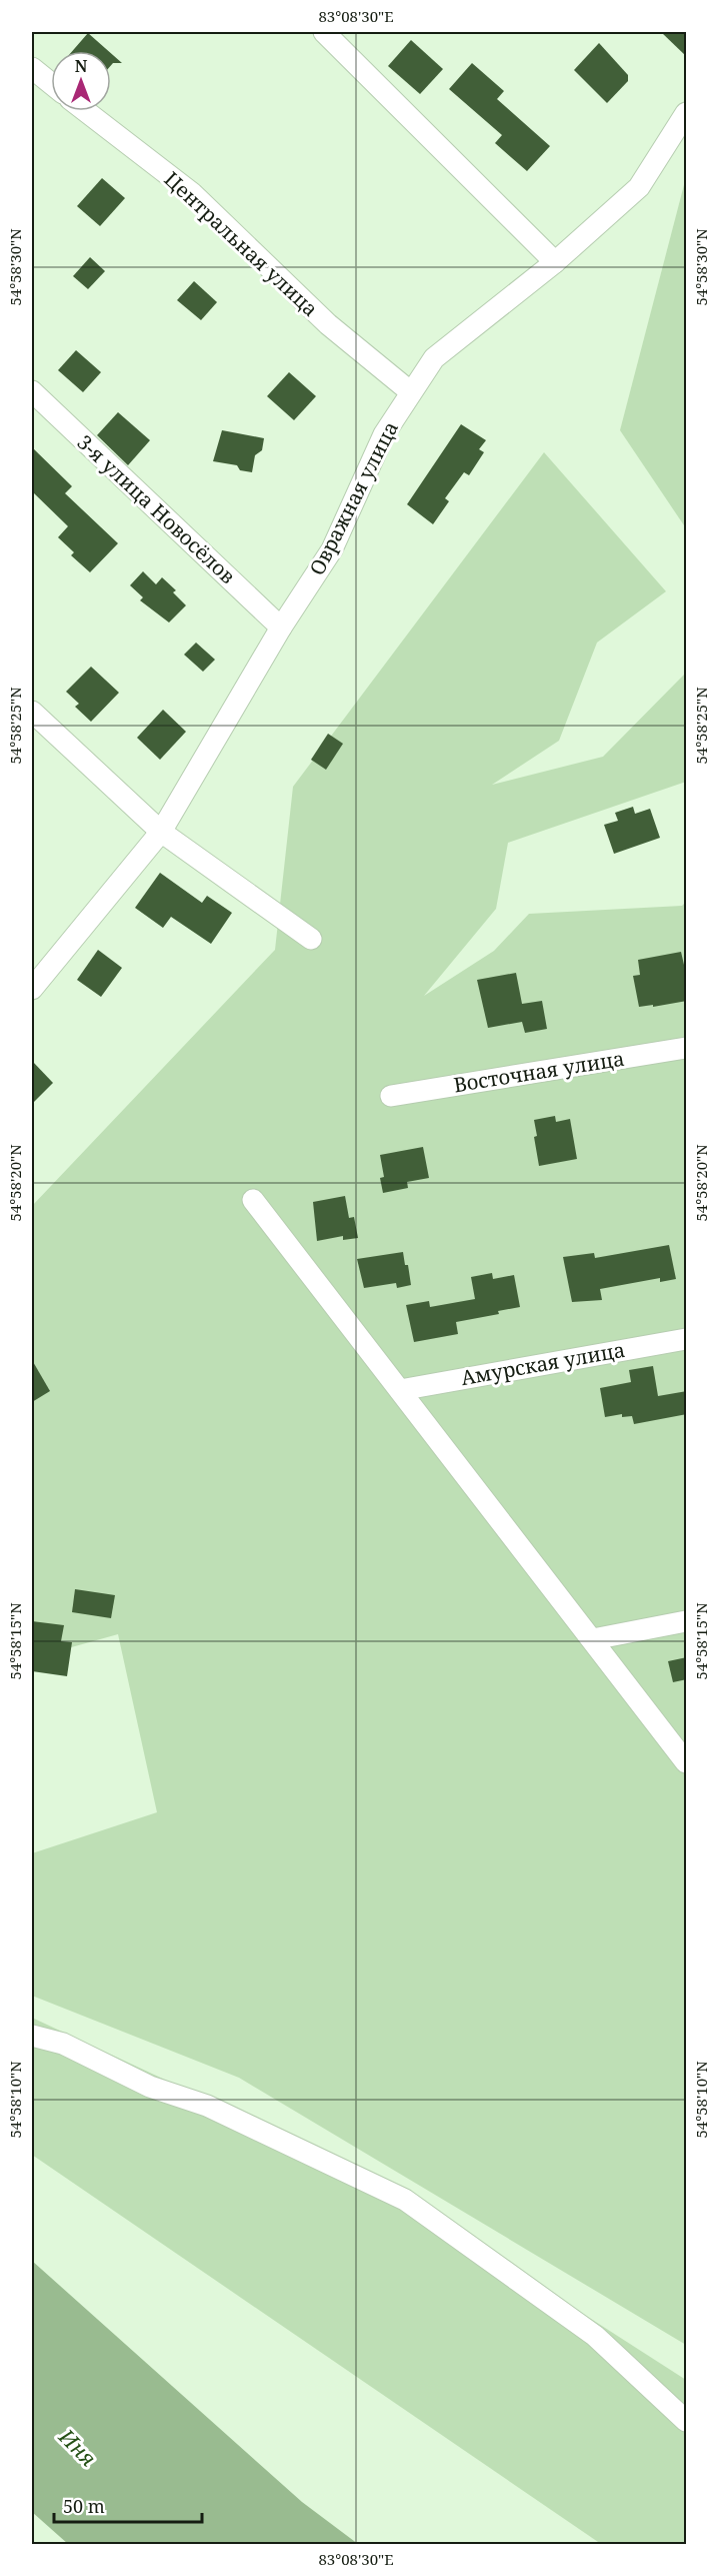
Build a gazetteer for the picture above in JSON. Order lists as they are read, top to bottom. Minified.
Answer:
{"streets":{"street":["Центральная улица","Овражная улица","3-я улица Новосёлов","Восточная улица","Амурская улица"]},"crossings":[["Центральная улица","Овражная улица"],["Овражная улица","3-я улица Новосёлов"]],"water":["Иня"],"scale_bar":"50 m","north":"top","coordinates":["83°08'30\"E","54°58'30\"N","54°58'25\"N","54°58'20\"N","54°58'15\"N","54°58'10\"N"]}
